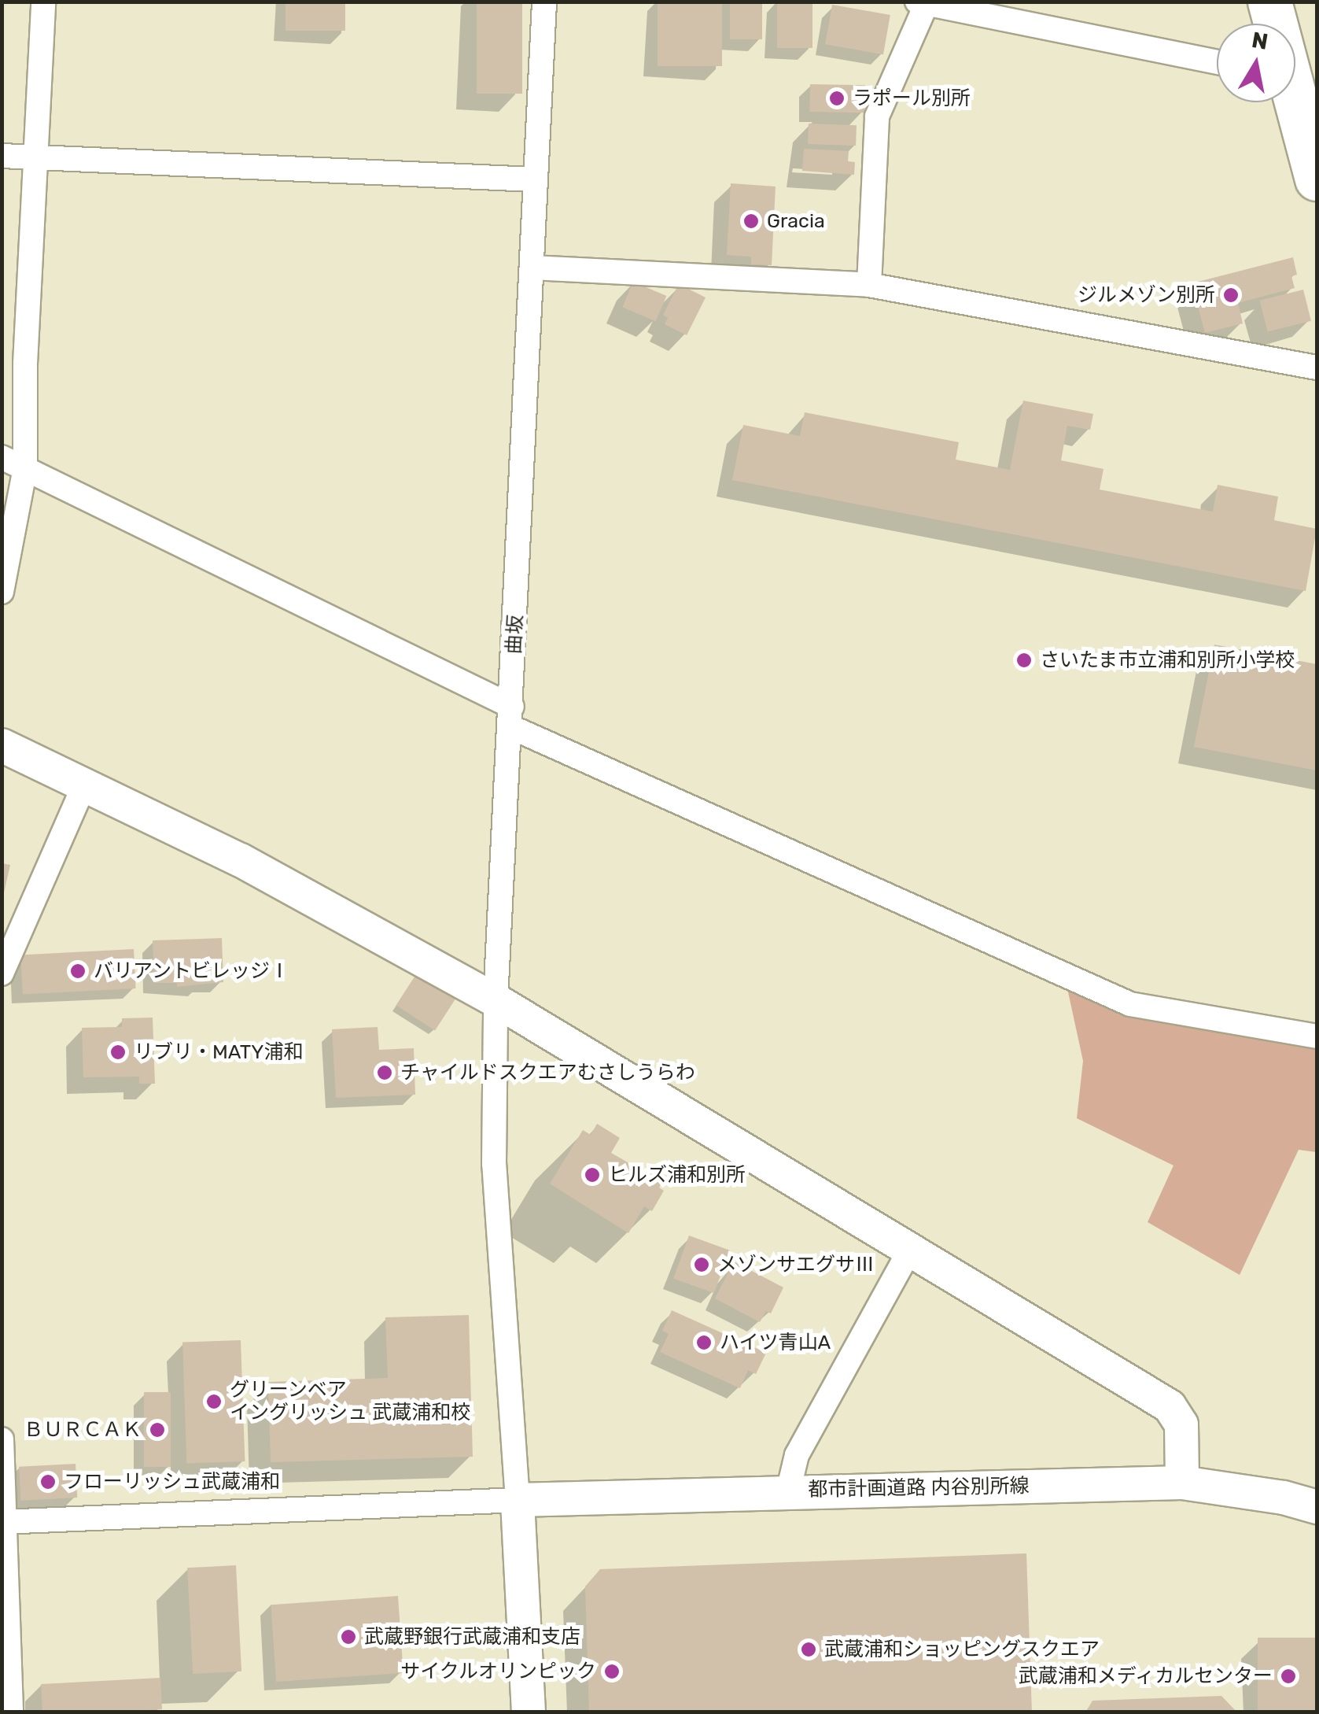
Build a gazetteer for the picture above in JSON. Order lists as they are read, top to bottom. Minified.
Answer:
{"streets":{"street":["曲坂","都市計画道路 内谷別所線"]},"crossings":[["曲坂","都市計画道路 内谷別所線"]],"places":["ラポール別所","Gracia","ジルメゾン別所","さいたま市立浦和別所小学校","バリアントビレッジⅠ","リブリ・MATY浦和","チャイルドスクエアむさしうらわ","ヒルズ浦和別所","メゾンサエグサⅢ","ハイツ青山A","グリーンベア イングリッシュ 武蔵浦和校","ＢＵＲＣＡＫ","フローリッシュ武蔵浦和","武蔵野銀行武蔵浦和支店","武蔵浦和ショッピングスクエア","サイクルオリンピック","武蔵浦和メディカルセンター"],"north":"top"}
